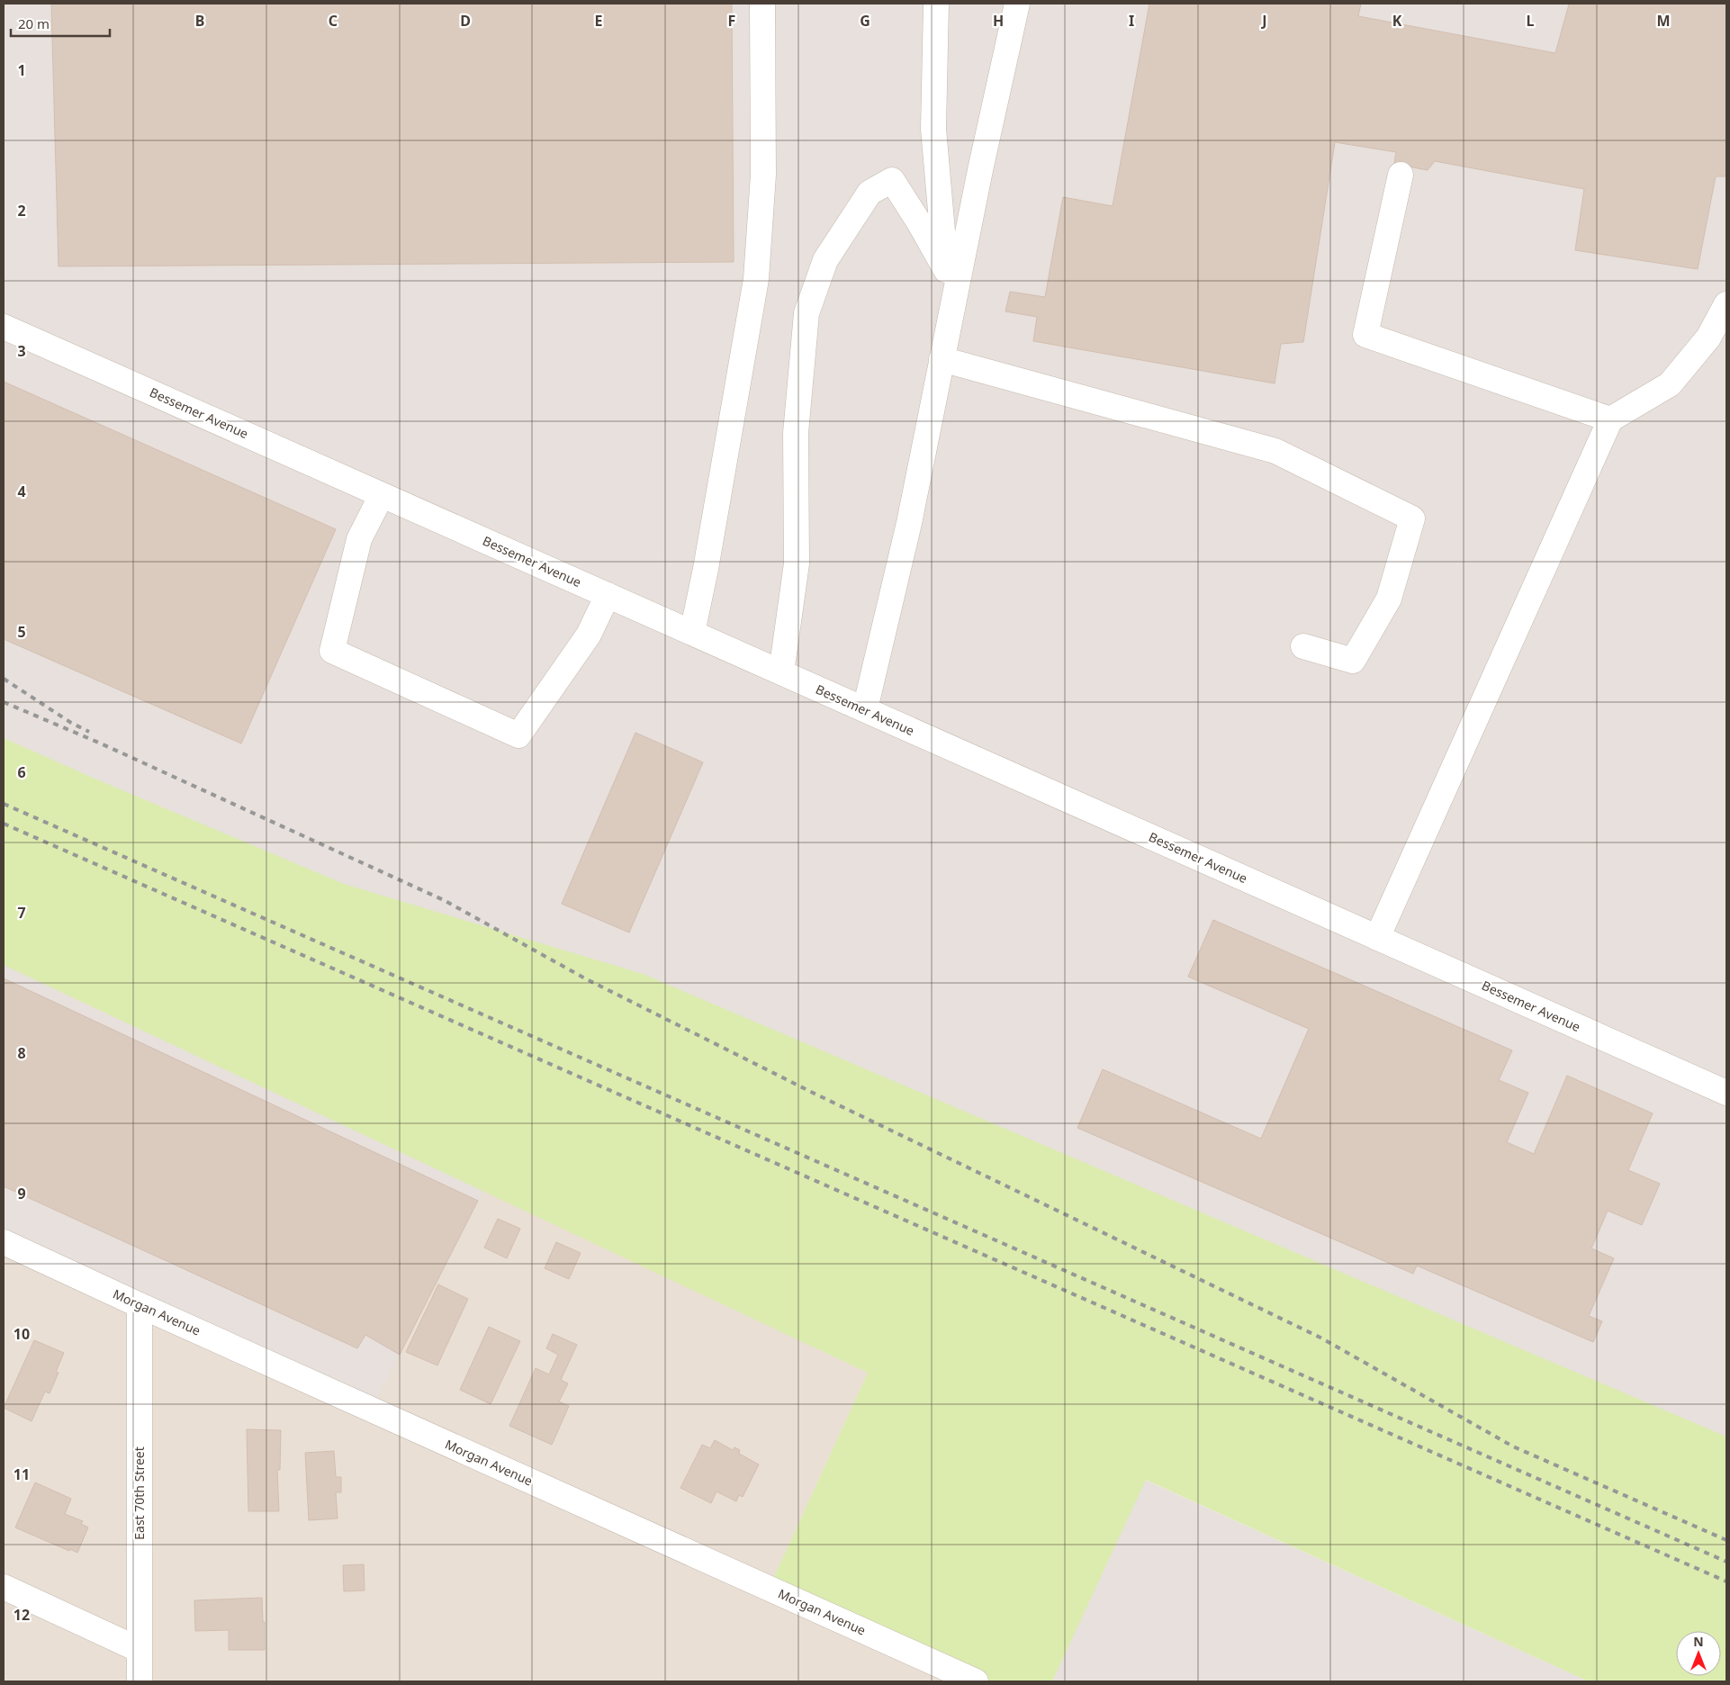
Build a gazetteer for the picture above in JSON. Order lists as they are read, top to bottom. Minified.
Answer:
{"streets":{"street":["Bessemer Avenue","Morgan Avenue","East 70th Street"]},"crossings":[["Morgan Avenue","East 70th Street"]],"scale_bar":"20 m","north":"top","grid":{"columns":["B","C","D","E","F","G","H","I","J","K","L","M"],"rows":["1","2","3","4","5","6","7","8","9","10","11","12"]}}
